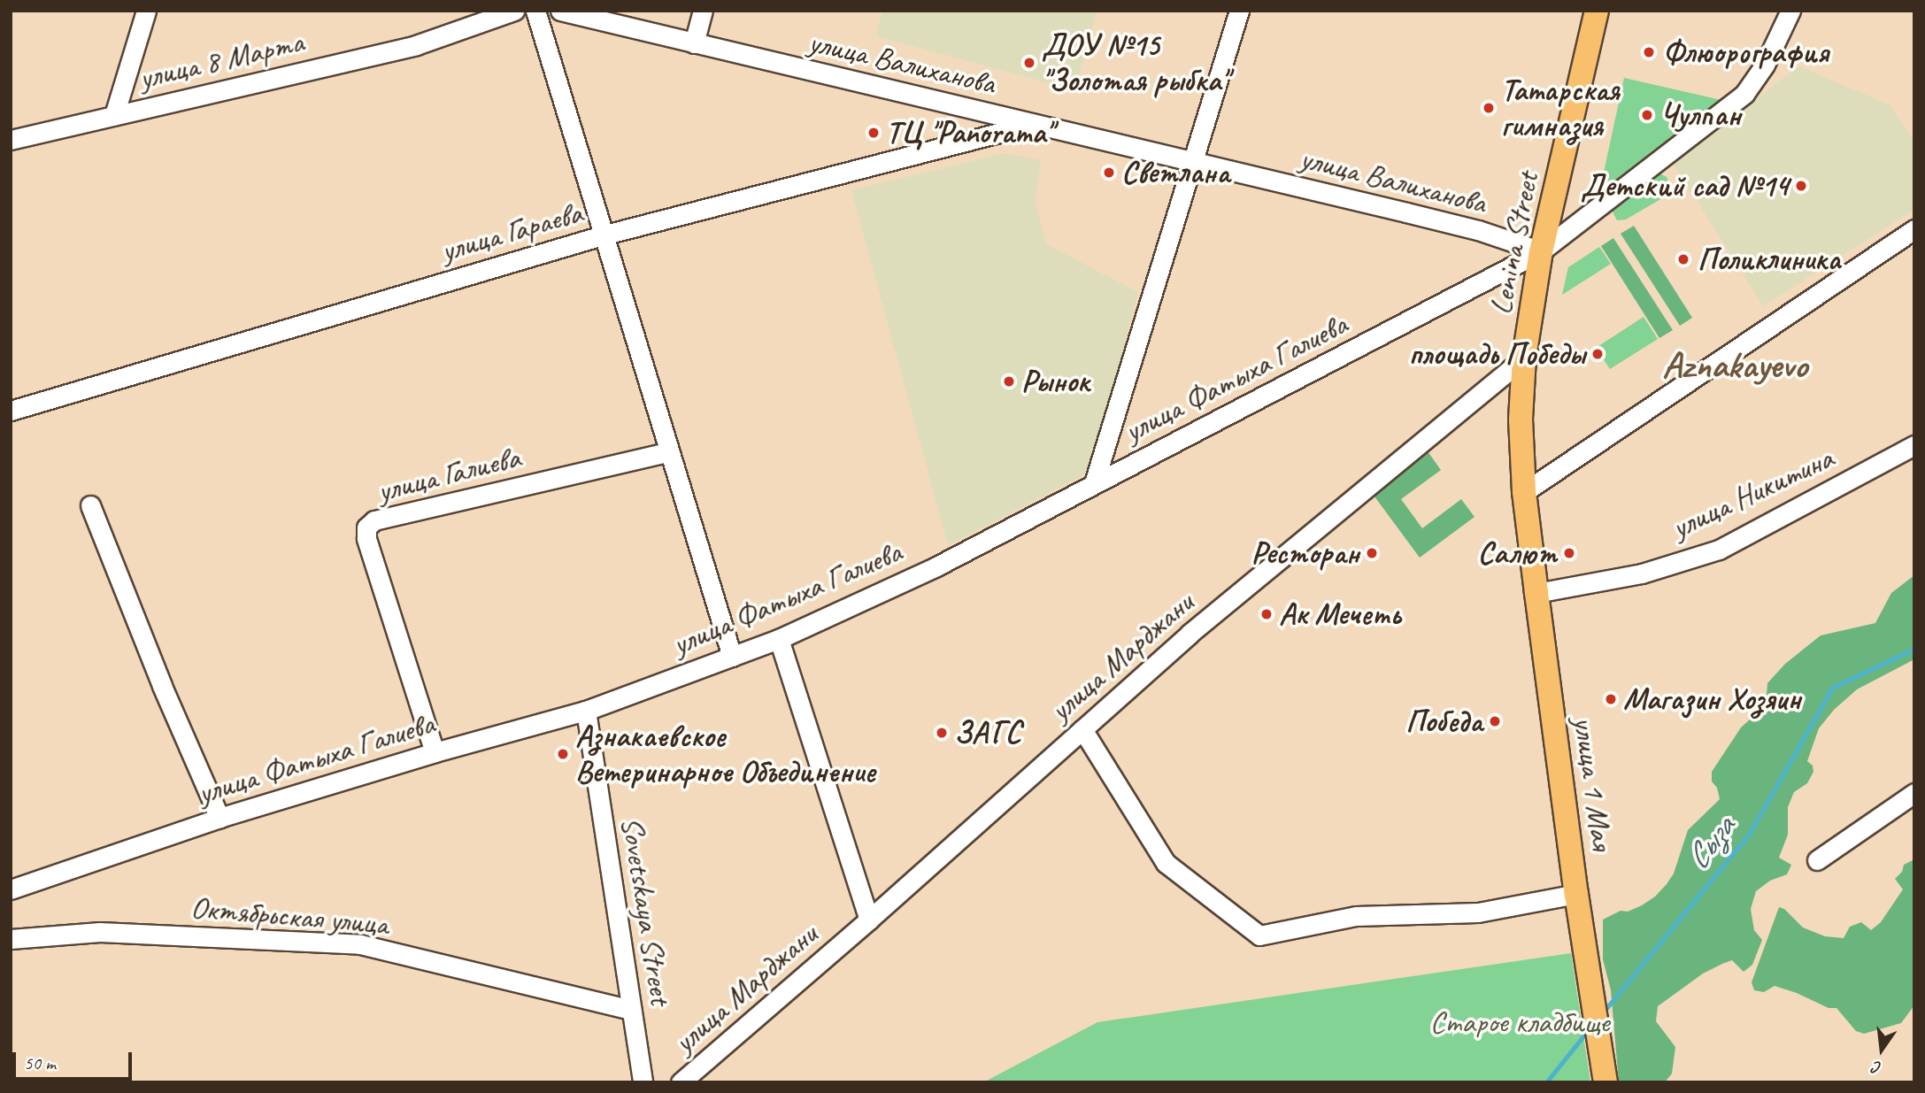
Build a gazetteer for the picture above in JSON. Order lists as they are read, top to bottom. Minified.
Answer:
{"streets":{"main road":["Lenina Street","улица 1 Мая"],"street":["улица 8 Марта","улица Валиханова","улица Гараева","улица Фатыха Галиева","улица Галиева","улица Никитина","улица Марджани","Sovetskaya Street","Октябрьская улица"]},"crossings":[["улица Валиханова","улица Гараева"],["улица Валиханова","Lenina Street"],["улица Валиханова","улица Фатыха Галиева"],["Lenina Street","улица Фатыха Галиева"],["Lenina Street","улица Марджани"],["Lenina Street","улица 1 Мая"],["улица Фатыха Галиева","улица Галиева"],["улица Фатыха Галиева","Sovetskaya Street"],["улица Никитина","улица 1 Мая"],["Sovetskaya Street","Октябрьская улица"]],"districts":["Aznakayevo"],"water":["Сыза"],"parks":["Старое кладбище"],"places":["Флюорография","ДОУ №15 \"Золотая рыбка\"","Татарская гимназия","Чулпан","ТЦ \"Panorama\"","Светлана","Детский сад №14","Поликлиника","площадь Победы","Рынок","Ресторан","Салют","Ак Мечеть","Магазин Хозяин","Победа","ЗАГС","Азнакаевское Ветеринарное Объединение"],"scale_bar":"50 m","north":"bottom"}
